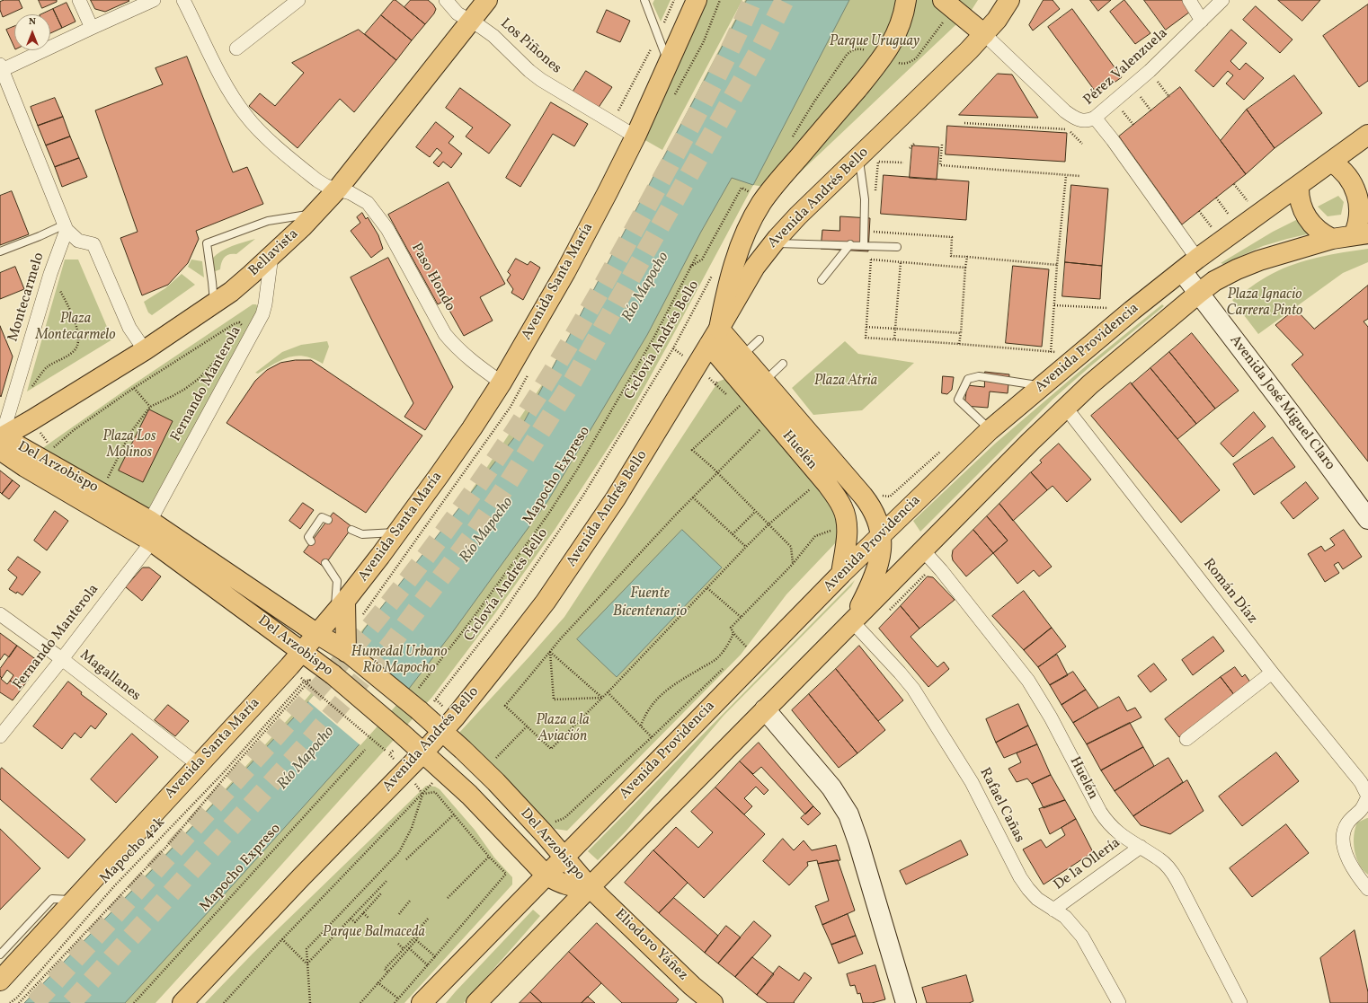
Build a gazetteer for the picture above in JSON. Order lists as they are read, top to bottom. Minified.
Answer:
{"streets":{"main road":["Avenida Andrés Bello","Bellavista","Avenida Santa María","Avenida Providencia","Huelén","Del Arzobispo","Eliodoro Yáñez"],"street":["Los Piñones","Pérez Valenzuela","Paso Hondo","Montecarmelo","Fernando Manterola","Avenida José Miguel Claro","Román Díaz","Magallanes","Rafael Cañas","De la Ollería"],"path":["Ciclovía Andrés Bello","Mapocho Expreso","Mapocho 42k"]},"crossings":[["Los Piñones","Bellavista"],["Los Piñones","Avenida Santa María"],["Pérez Valenzuela","Avenida Andrés Bello"],["Avenida Andrés Bello","Huelén"],["Avenida Andrés Bello","Del Arzobispo"],["Bellavista","Paso Hondo"],["Bellavista","Montecarmelo"],["Bellavista","Fernando Manterola"],["Bellavista","Del Arzobispo"],["Paso Hondo","Avenida Santa María"],["Avenida Santa María","Del Arzobispo"],["Avenida Santa María","Magallanes"],["Montecarmelo","Del Arzobispo"],["Ciclovía Andrés Bello","Del Arzobispo"],["Avenida Providencia","Avenida José Miguel Claro"],["Avenida Providencia","Huelén"],["Avenida Providencia","Del Arzobispo"],["Avenida Providencia","Román Díaz"],["Avenida Providencia","Rafael Cañas"],["Avenida Providencia","Eliodoro Yáñez"],["Fernando Manterola","Del Arzobispo"],["Fernando Manterola","Magallanes"],["Huelén","Rafael Cañas"],["Huelén","De la Ollería"],["Del Arzobispo","Mapocho 42k"],["Del Arzobispo","Eliodoro Yáñez"],["Rafael Cañas","De la Ollería"]],"water":["Río Mapocho","Fuente Bicentenario"],"parks":["Parque Uruguay","Plaza Ignacio Carrera Pinto","Plaza Montecarmelo","Plaza Atria","Plaza Los Molinos","Humedal Urbano Río Mapocho","Plaza a la Aviación","Parque Balmaceda"],"north":"top"}
